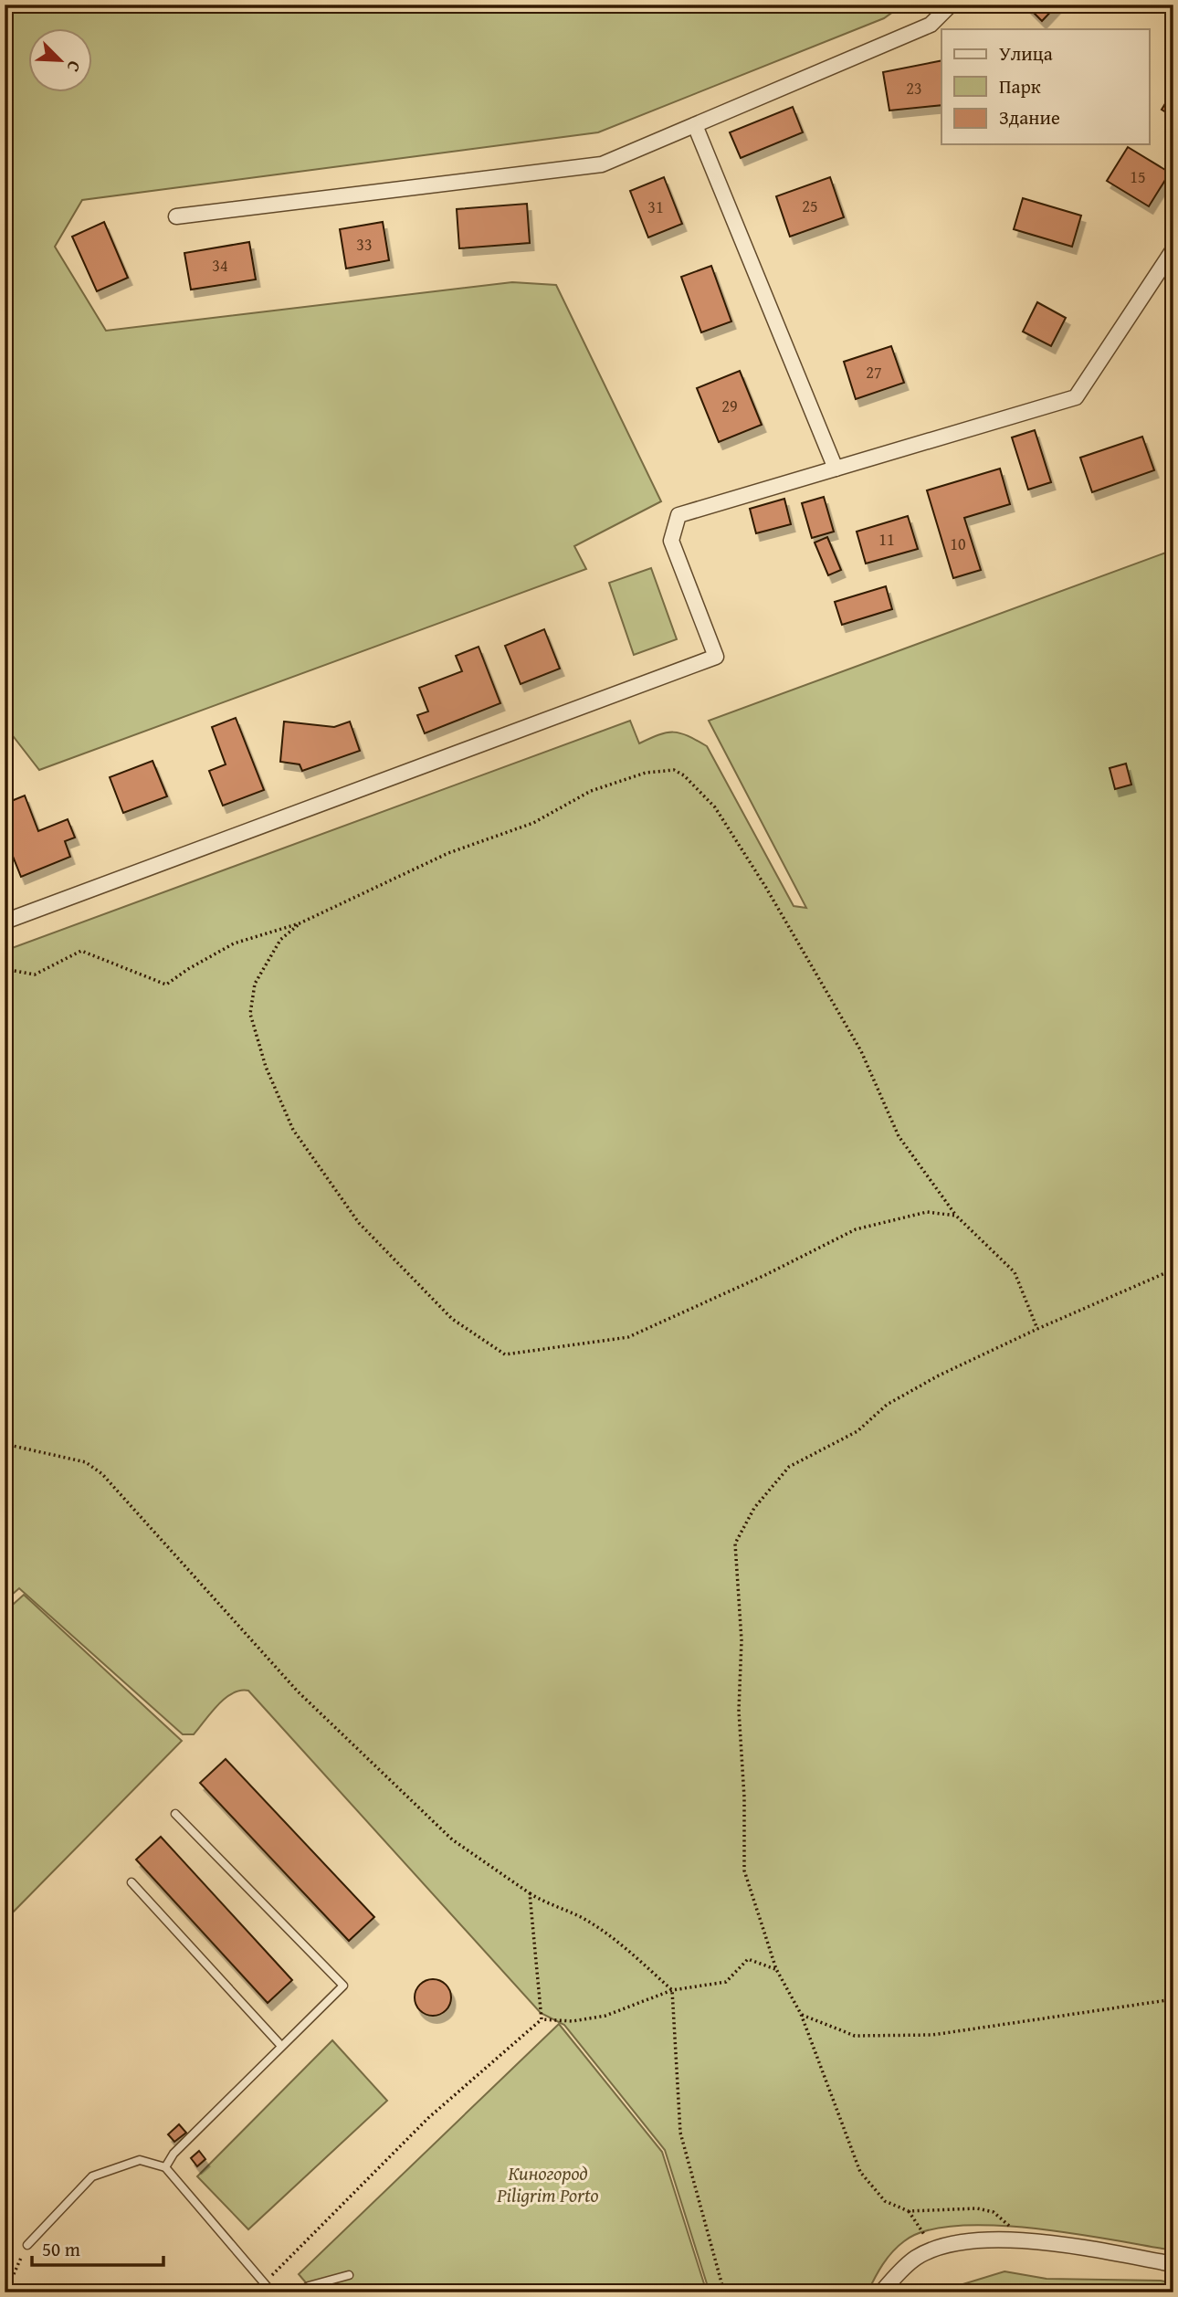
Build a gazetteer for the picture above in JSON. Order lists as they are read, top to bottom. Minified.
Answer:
{"parks":["Киногород Piligrim Porto"],"house_numbers":["23","15","25","31","33","34","27","29","11","10"],"legend":["Улица","Парк","Здание"],"scale_bar":"50 m","north":"bottom right"}
